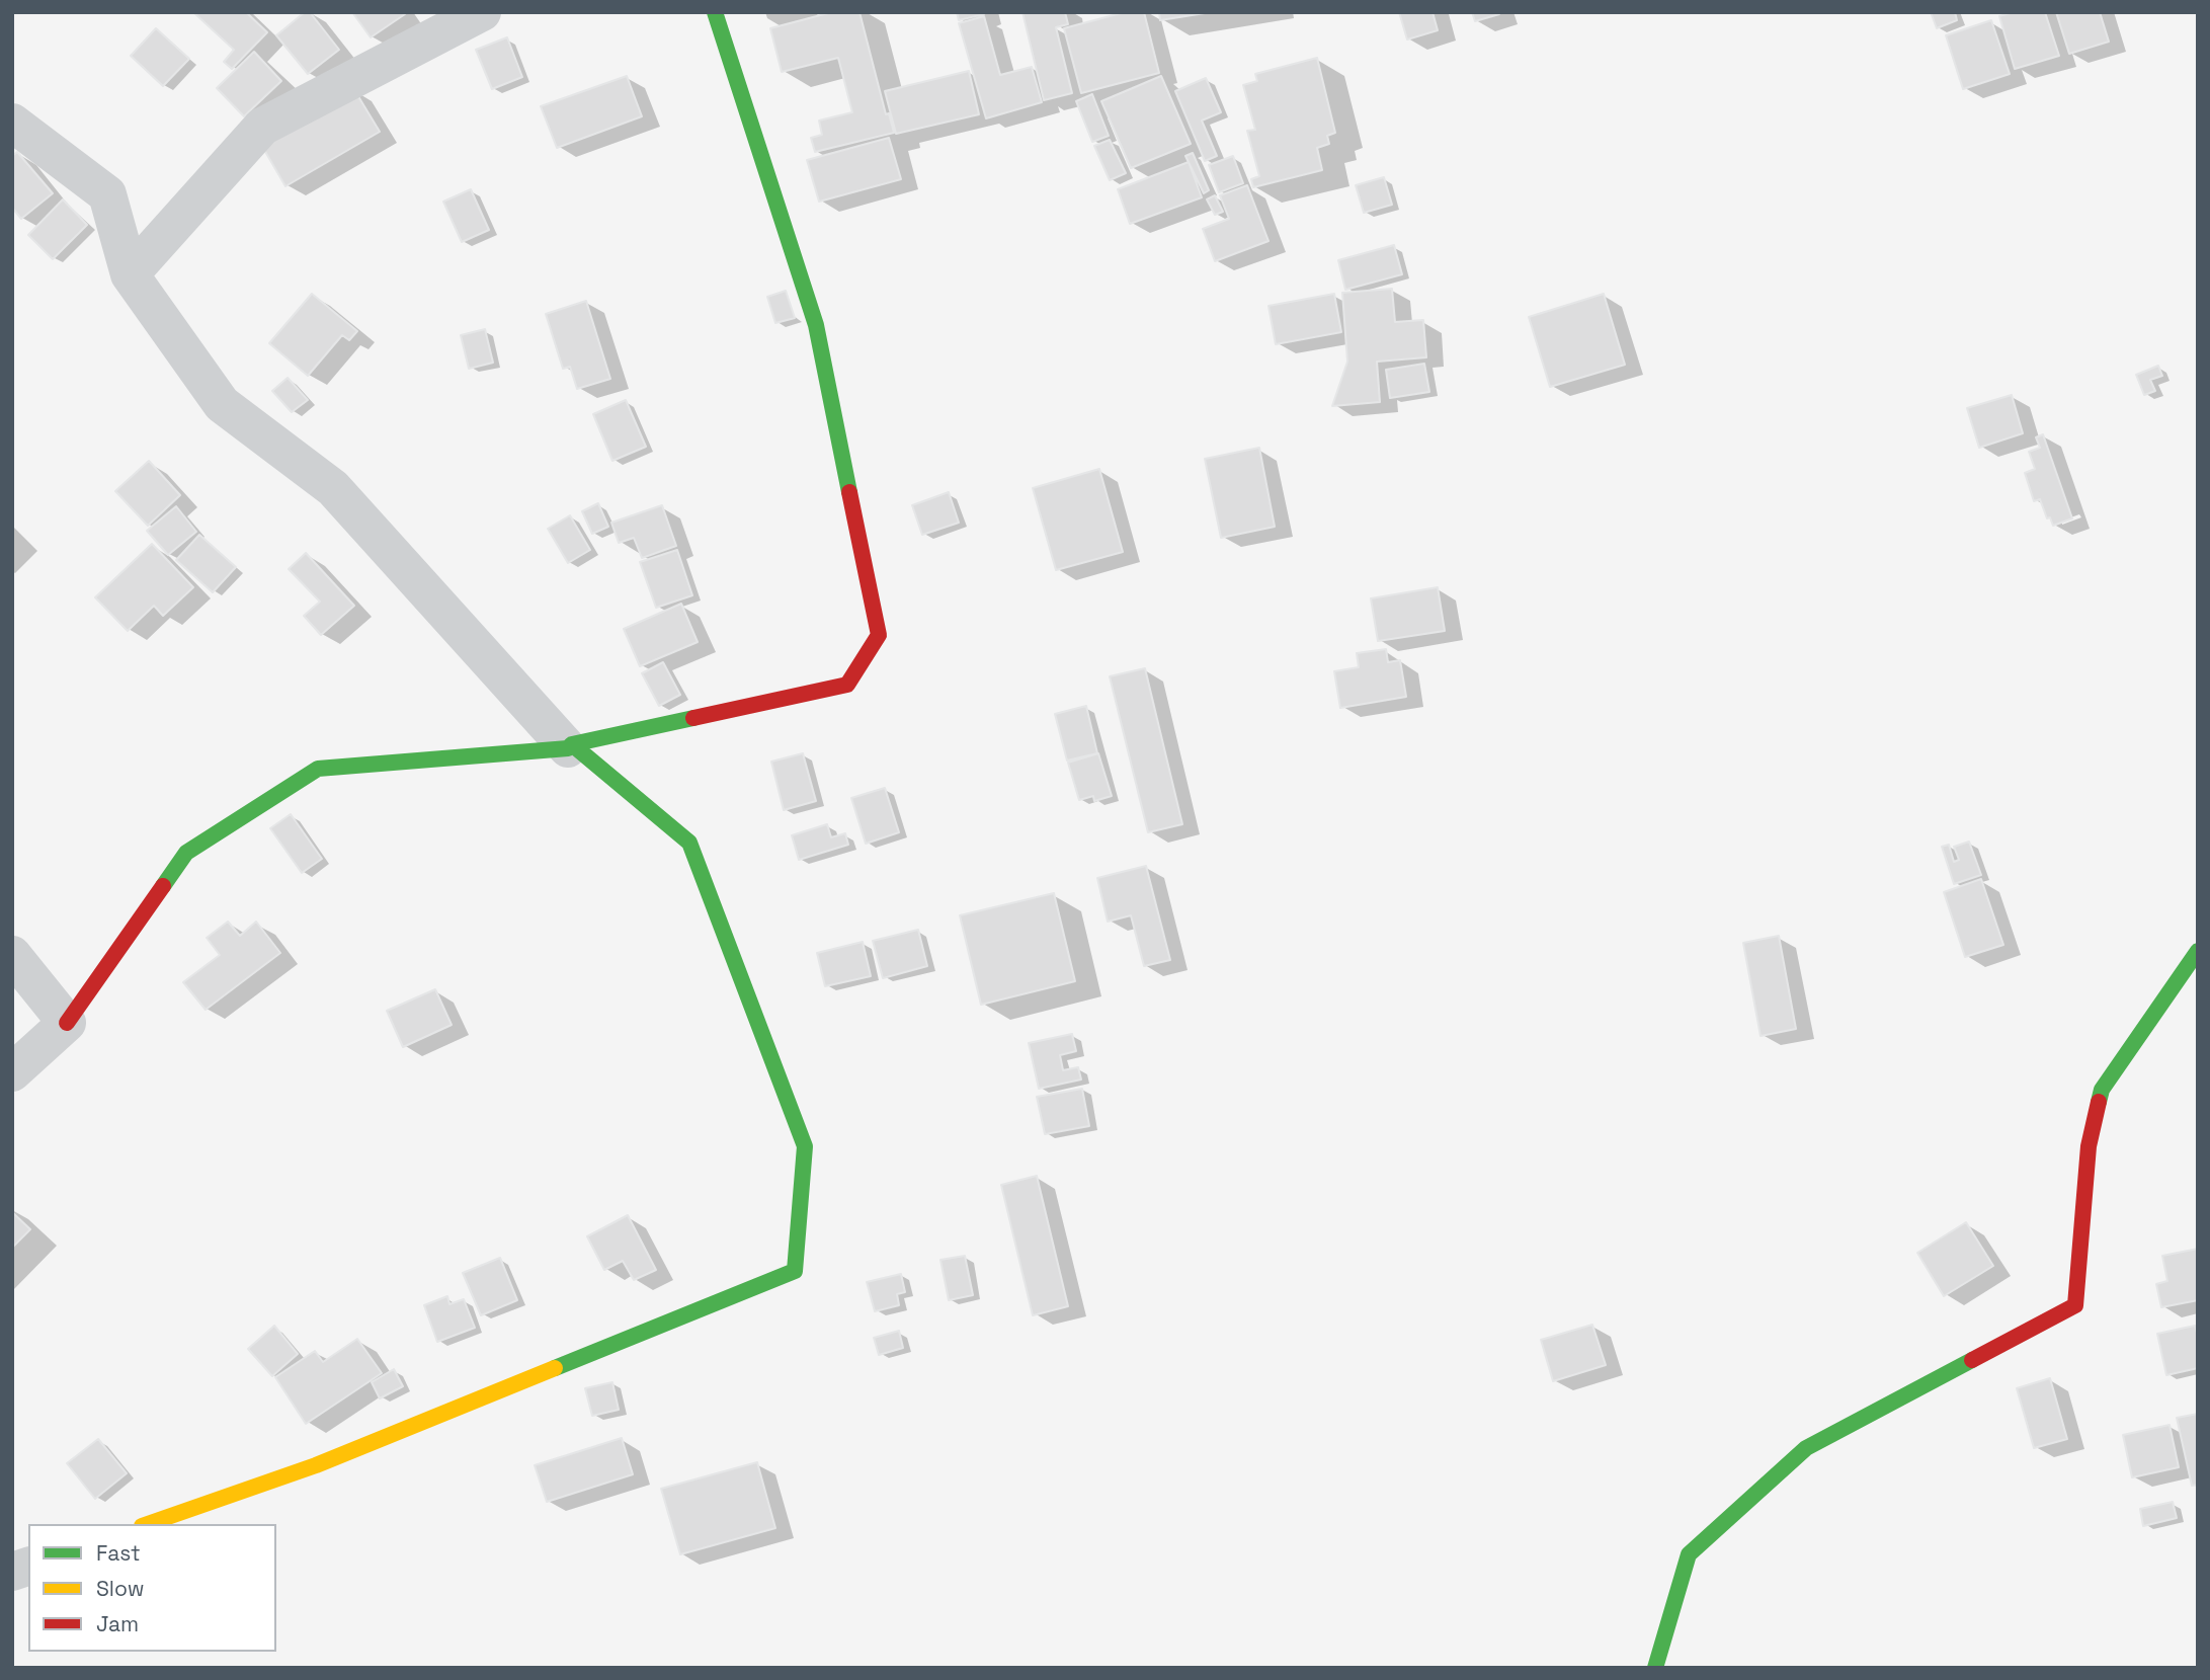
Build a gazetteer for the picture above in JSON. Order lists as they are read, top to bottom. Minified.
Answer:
{"legend":["Fast","Slow","Jam"]}
